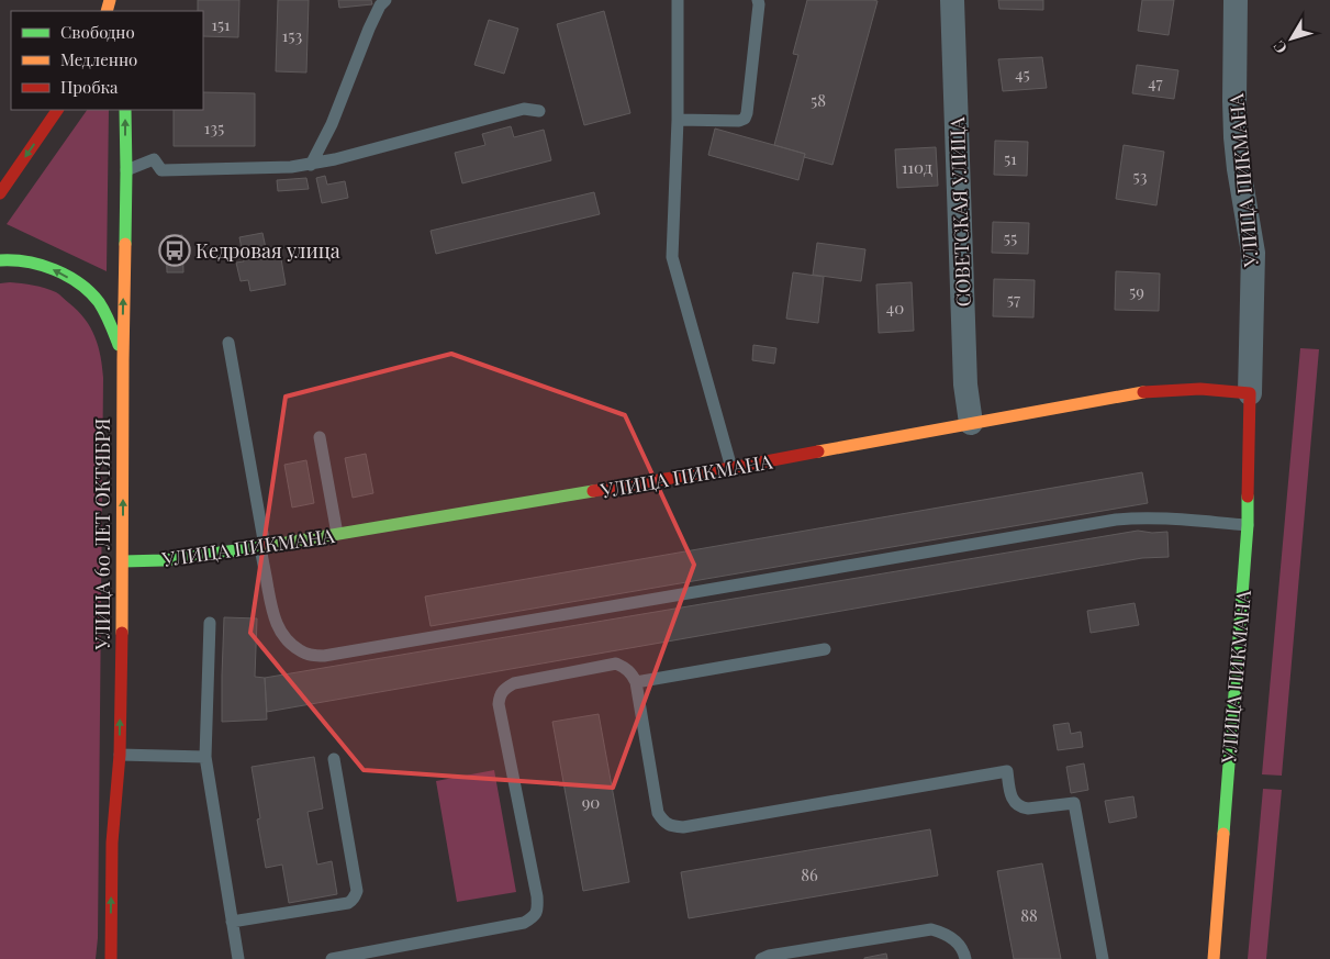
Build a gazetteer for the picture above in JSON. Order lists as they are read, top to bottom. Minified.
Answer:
{"streets":{"street":["УЛИЦА ПИКМАНА","СОВЕТСКАЯ УЛИЦА","УЛИЦА 60 ЛЕТ ОКТЯБРЯ"]},"crossings":[["УЛИЦА ПИКМАНА","СОВЕТСКАЯ УЛИЦА"],["УЛИЦА ПИКМАНА","УЛИЦА 60 ЛЕТ ОКТЯБРЯ"]],"one_way":["УЛИЦА 60 ЛЕТ ОКТЯБРЯ"],"places":{"bus stop":["Кедровая улица"]},"house_numbers":["151","153","45","47","58","135","51","110д","53","55","59","57","40","90","86","88"],"legend":["Свободно","Медленно","Пробка"],"north":"bottom left"}
